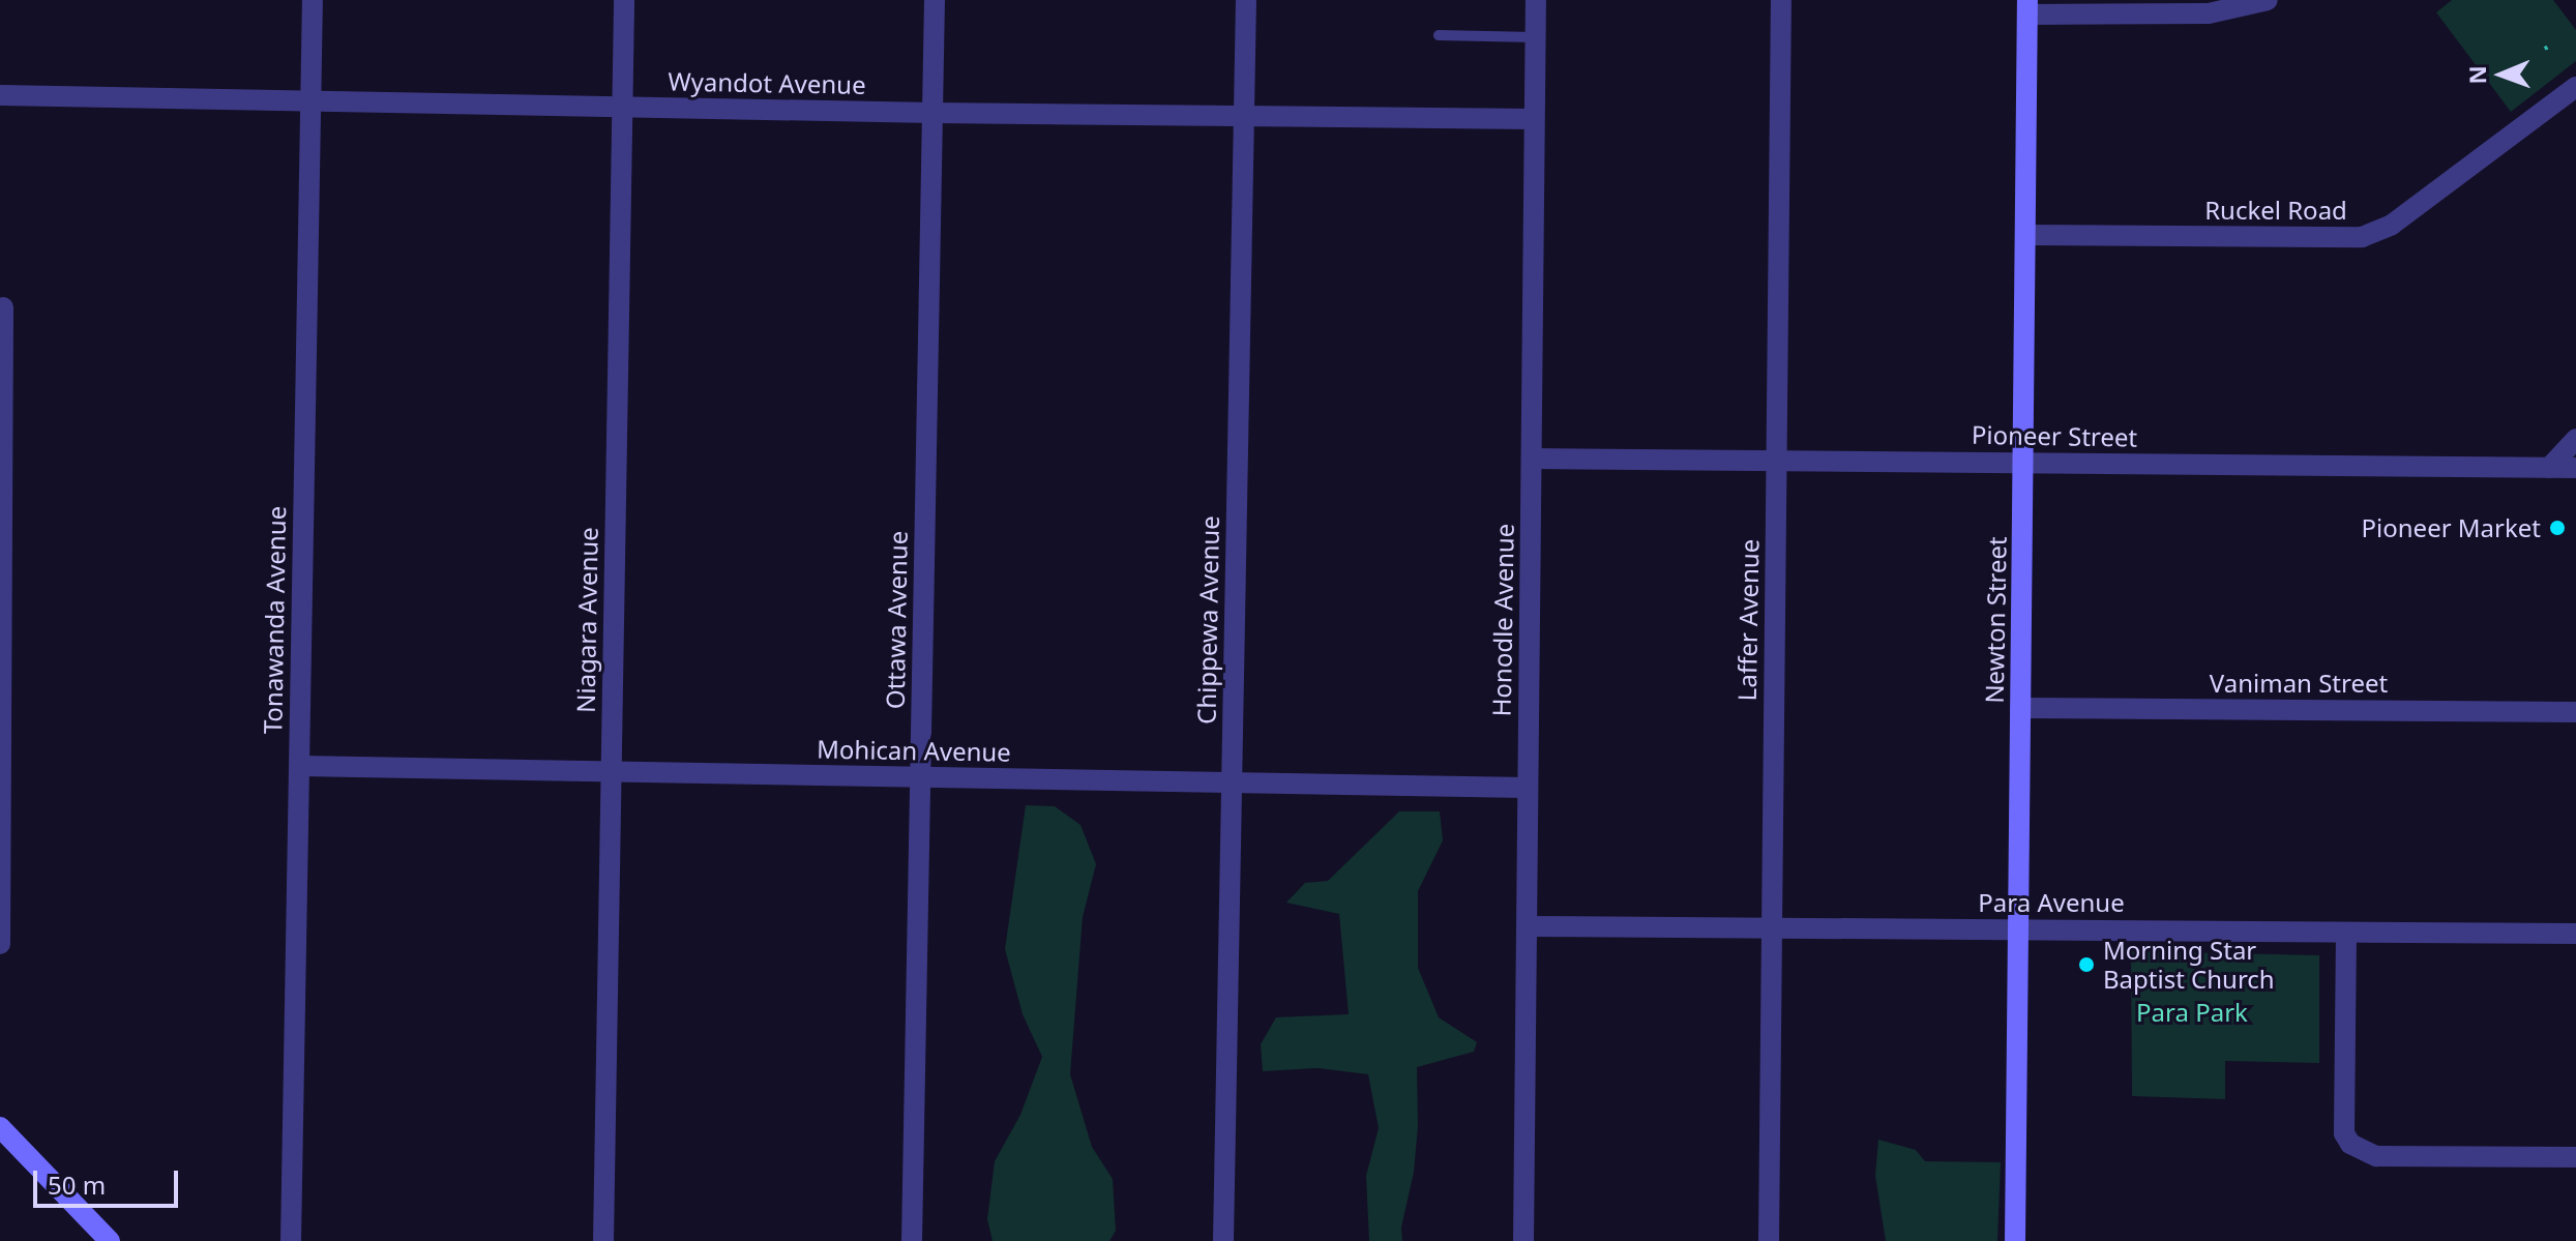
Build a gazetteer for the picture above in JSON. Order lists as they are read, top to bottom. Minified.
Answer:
{"streets":{"street":["Wyandot Avenue","Ruckel Road","Pioneer Street","Tonawanda Avenue","Niagara Avenue","Ottawa Avenue","Chippewa Avenue","Honodle Avenue","Laffer Avenue","Newton Street","Vaniman Street","Mohican Avenue","Para Avenue"]},"crossings":[["Wyandot Avenue","Tonawanda Avenue"],["Wyandot Avenue","Niagara Avenue"],["Wyandot Avenue","Ottawa Avenue"],["Wyandot Avenue","Chippewa Avenue"],["Wyandot Avenue","Honodle Avenue"],["Ruckel Road","Newton Street"],["Pioneer Street","Honodle Avenue"],["Pioneer Street","Laffer Avenue"],["Pioneer Street","Newton Street"],["Tonawanda Avenue","Mohican Avenue"],["Niagara Avenue","Mohican Avenue"],["Ottawa Avenue","Mohican Avenue"],["Chippewa Avenue","Mohican Avenue"],["Honodle Avenue","Mohican Avenue"],["Honodle Avenue","Para Avenue"],["Laffer Avenue","Para Avenue"],["Newton Street","Vaniman Street"],["Newton Street","Para Avenue"]],"parks":["Para Park"],"places":["Pioneer Market","Morning Star Baptist Church"],"scale_bar":"50 m","north":"left"}
